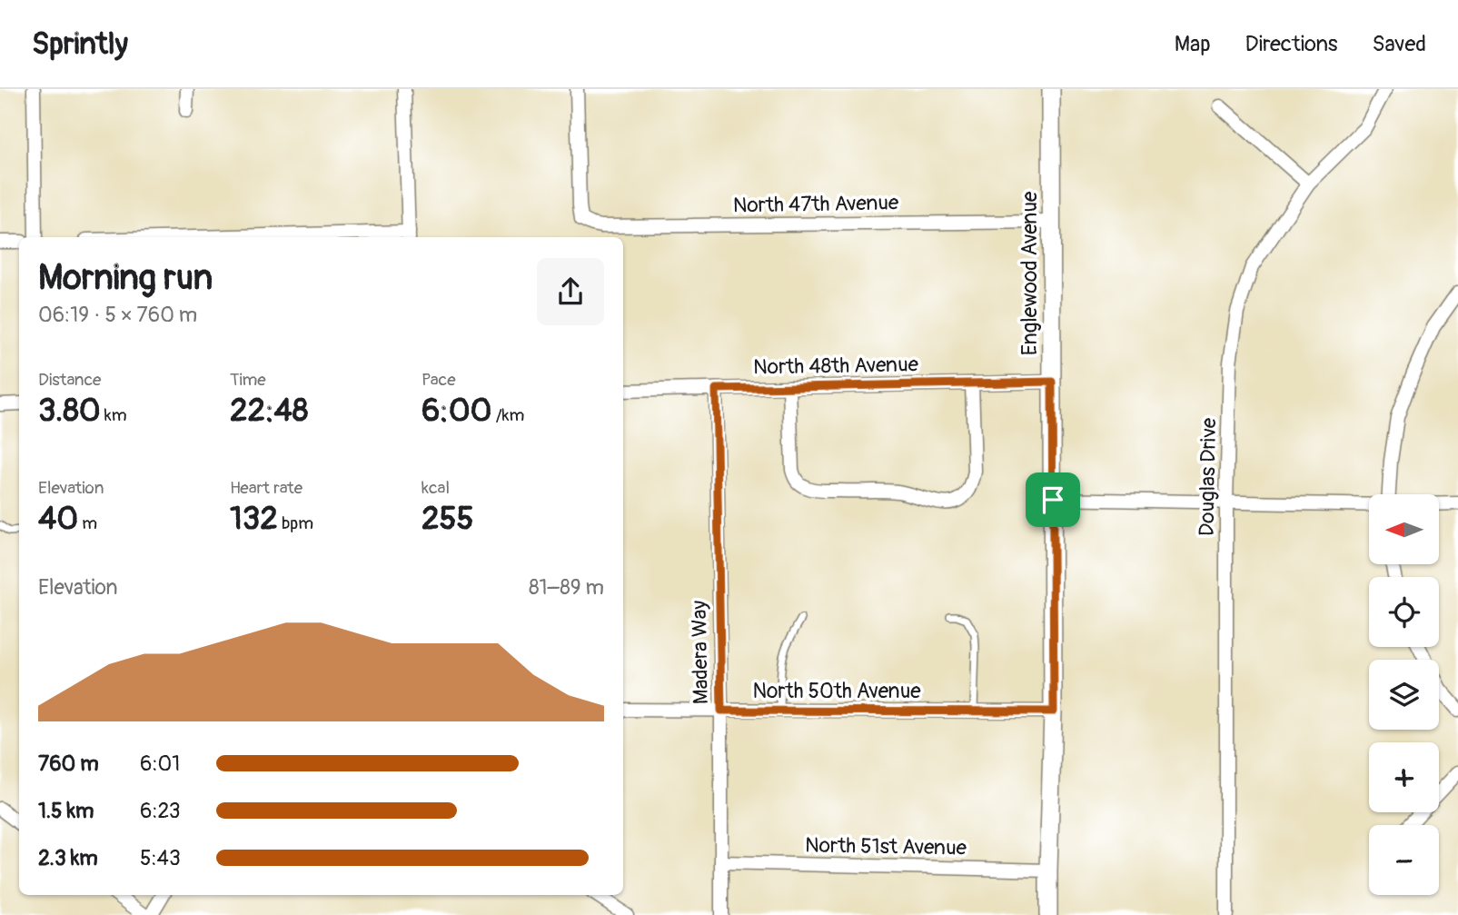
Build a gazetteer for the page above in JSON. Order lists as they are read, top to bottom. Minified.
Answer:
{"streets":{"street":["North 47th Avenue","Englewood Avenue","North 48th Avenue","Douglas Drive","Madera Way","North 50th Avenue","North 51st Avenue"]},"crossings":[["North 47th Avenue","Englewood Avenue"],["Englewood Avenue","North 48th Avenue"],["Englewood Avenue","North 50th Avenue"],["Englewood Avenue","North 51st Avenue"],["North 48th Avenue","Madera Way"],["Madera Way","North 50th Avenue"],["Madera Way","North 51st Avenue"]],"north":"left","page":{"header":"Sprintly","nav":["Map","Directions","Saved"],"heading":["Morning run","06:19 · 5 × 760 m"],"stats":[["Distance","3.80 km"],["Time","22:48"],["Pace","6:00 /km"],["Elevation","40 m"],["Heart rate","132 bpm"],["kcal","255"]],"map_buttons":["+","−"],"chart":["Elevation","81–89 m"],"list":[{"name":"760 m","note":"6:01"},{"name":"1.5 km","note":"6:23"},{"name":"2.3 km","note":"5:43"}]}}
